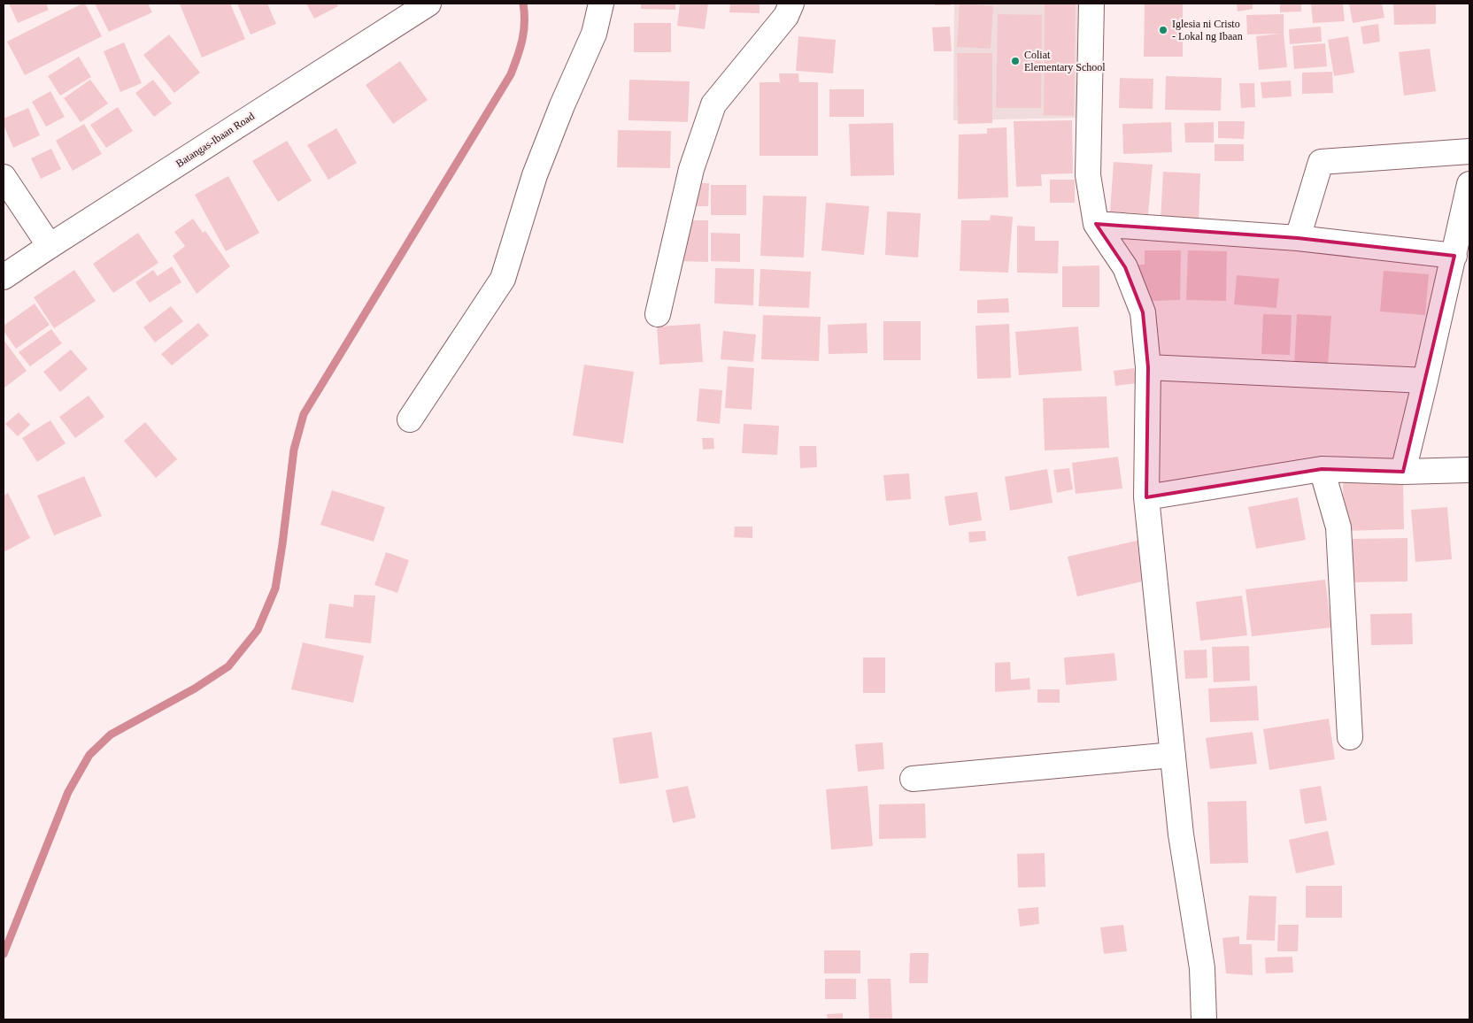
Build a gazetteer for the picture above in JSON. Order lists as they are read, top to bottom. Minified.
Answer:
{"streets":{"street":["Batangas-Ibaan Road"]},"places":["Iglesia ni Cristo - Lokal ng Ibaan","Coliat Elementary School"]}
